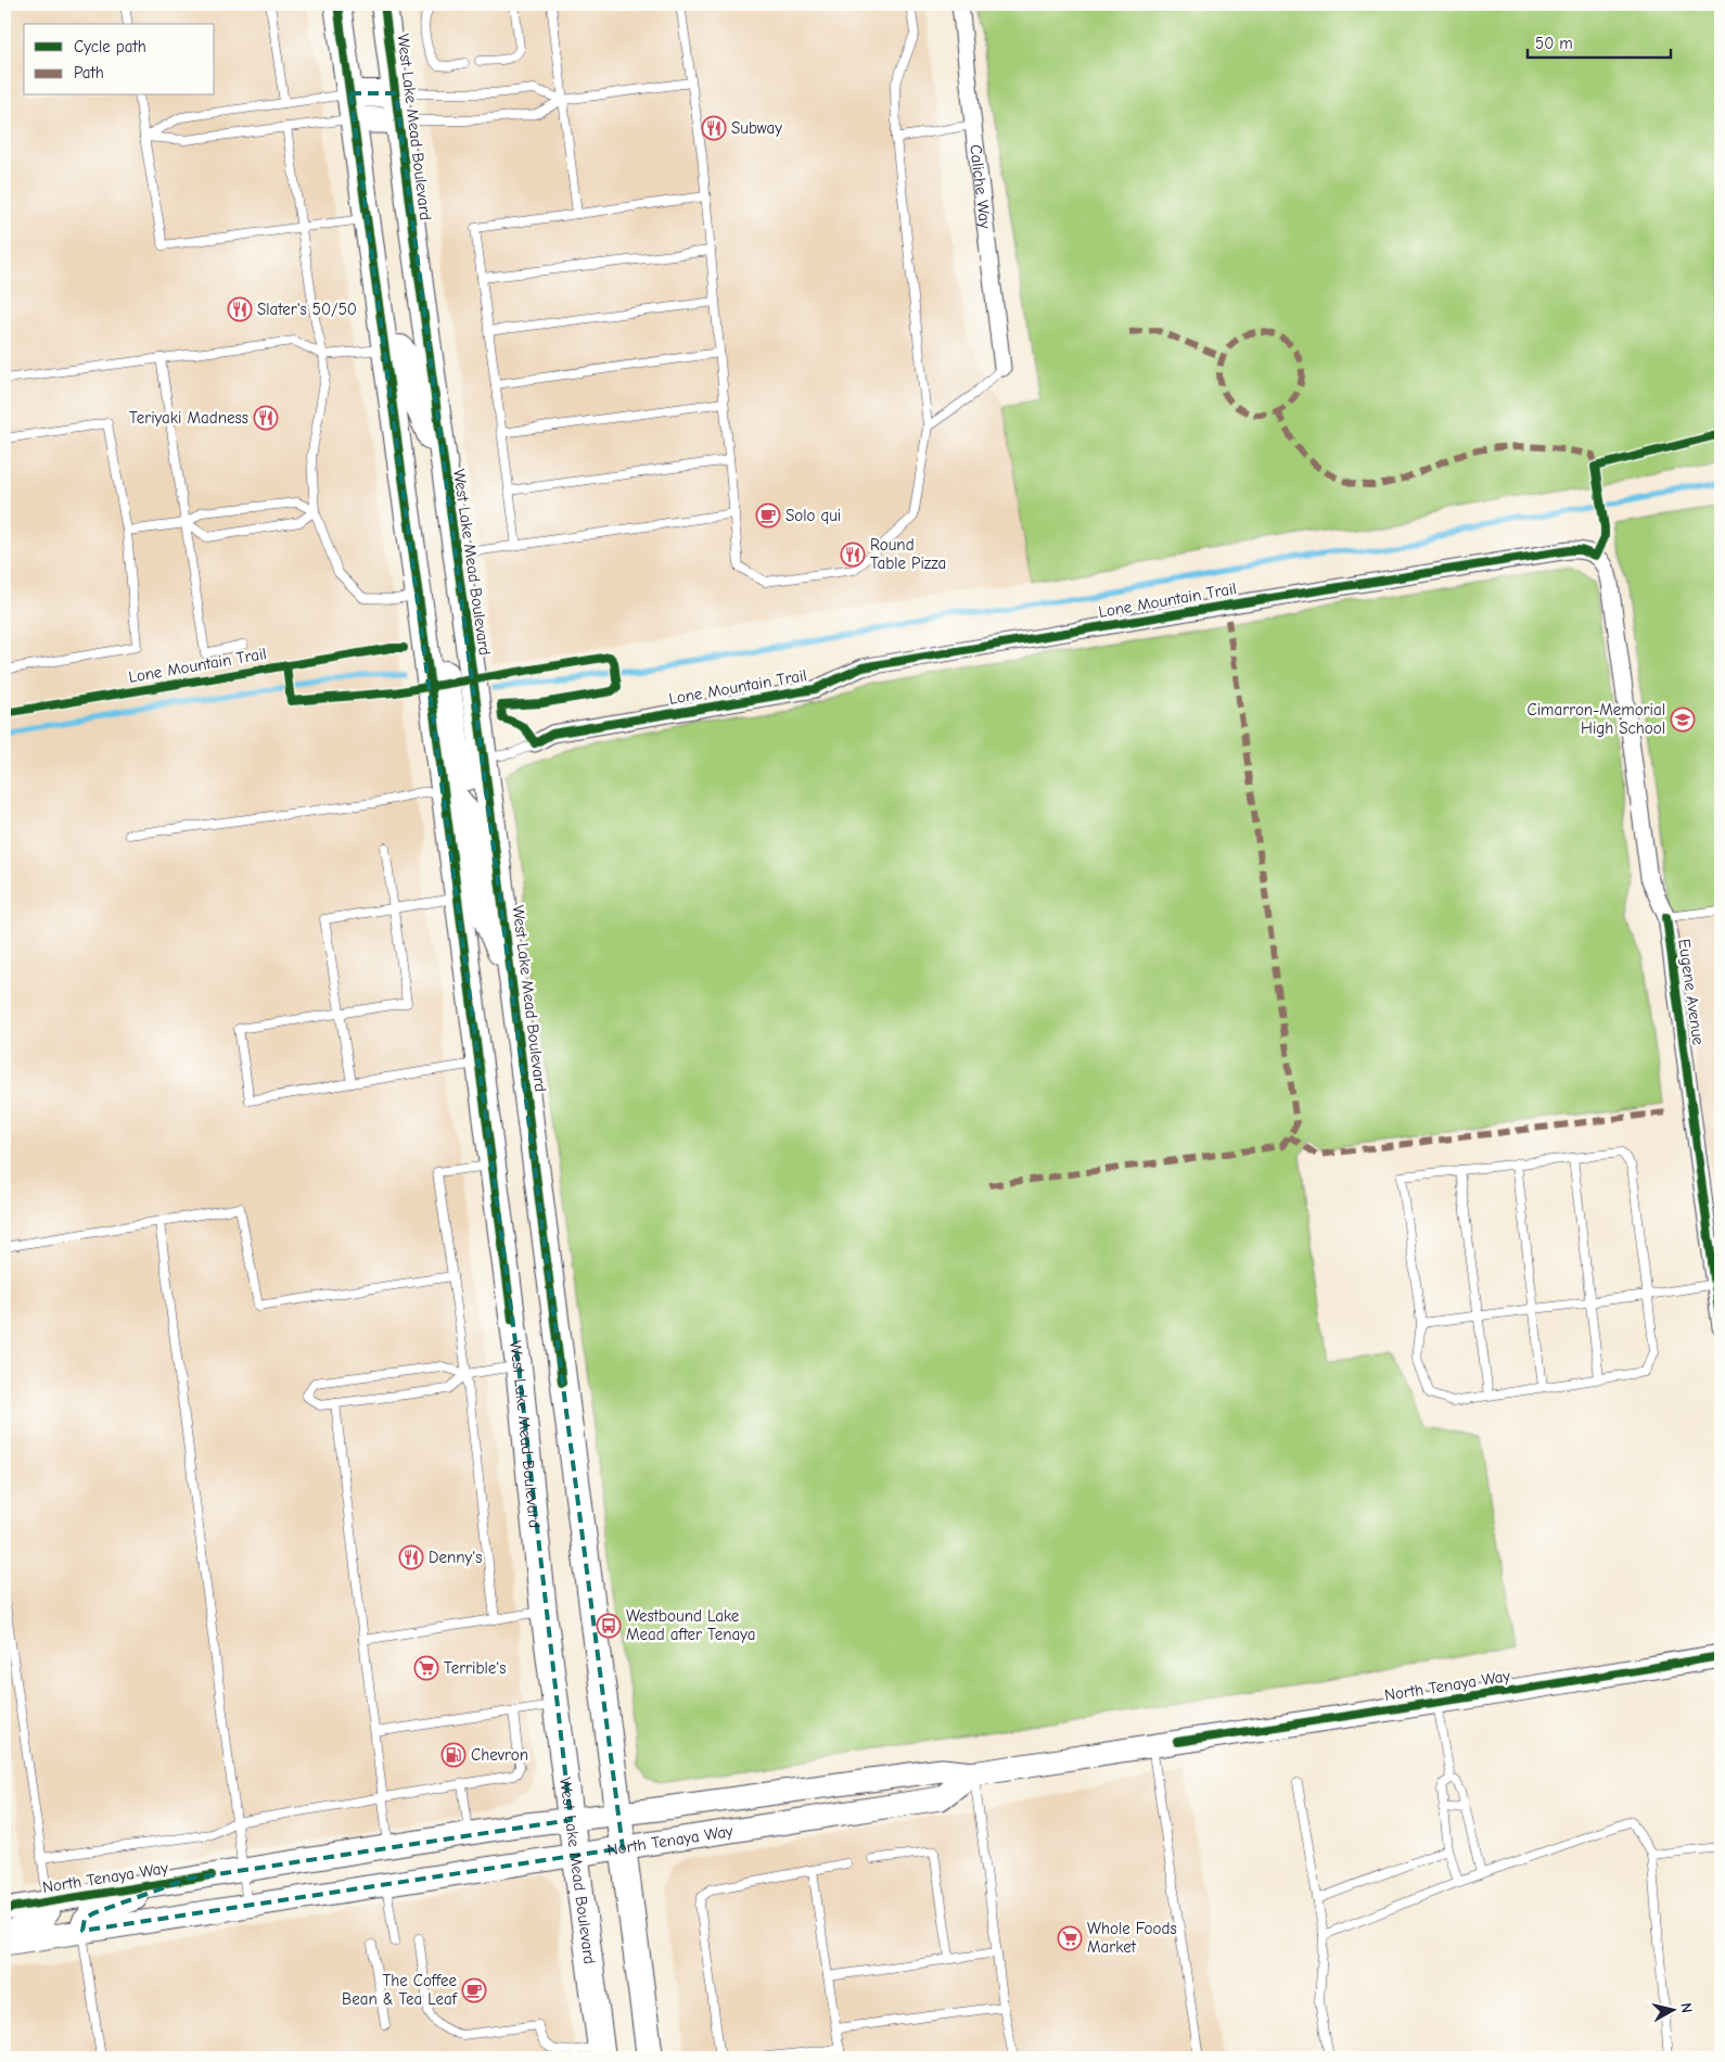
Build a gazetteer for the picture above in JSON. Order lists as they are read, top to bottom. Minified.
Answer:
{"streets":{"main road":["West Lake Mead Boulevard","North Tenaya Way"],"street":["Caliche Way","Lone Mountain Trail","Eugene Avenue"]},"crossings":[["West Lake Mead Boulevard","North Tenaya Way"],["Lone Mountain Trail","Eugene Avenue"]],"places":{"restaurant":["Subway","Slater's 50/50","Teriyaki Madness","Round Table Pizza","Denny's"],"cafe":["Solo qui","The Coffee Bean & Tea Leaf"],"school or university":["Cimarron-Memorial High School"],"bus stop":["Westbound Lake Mead after Tenaya"],"supermarket":["Terrible's","Whole Foods Market"],"fuel station":["Chevron"]},"legend":["Cycle path","Path"],"scale_bar":"50 m","north":"right"}
